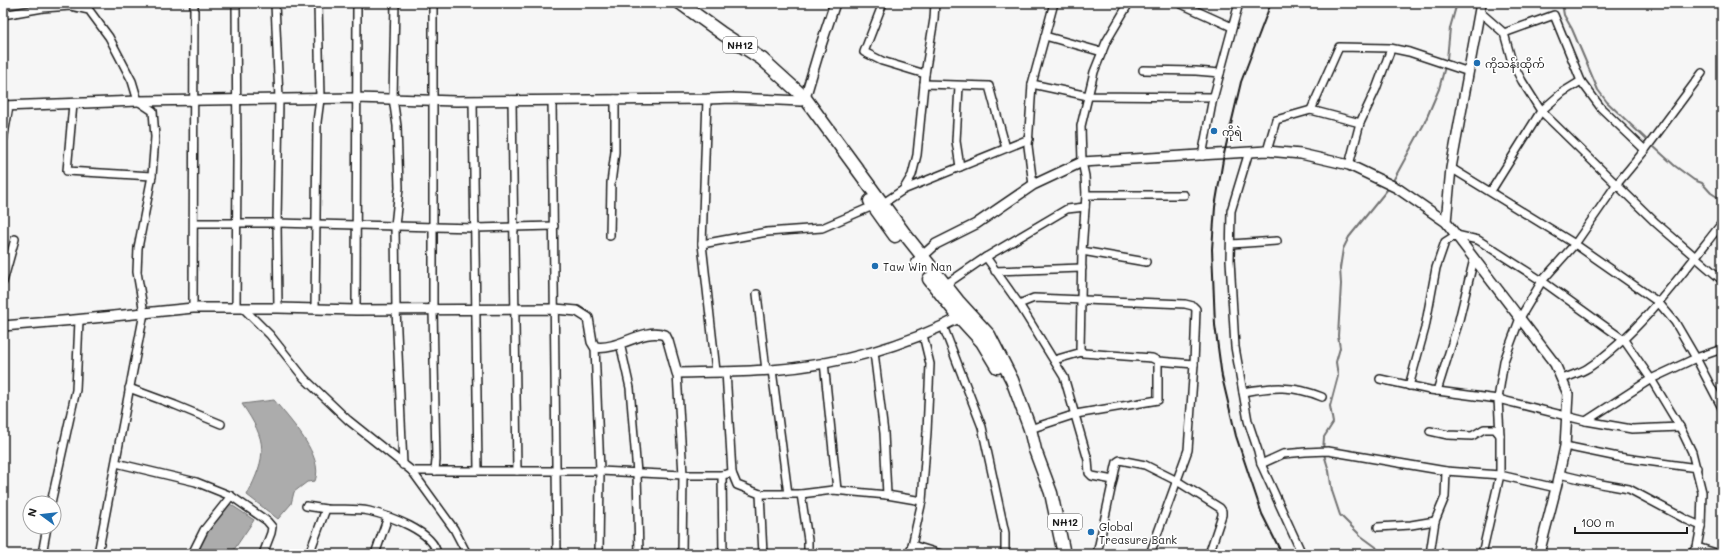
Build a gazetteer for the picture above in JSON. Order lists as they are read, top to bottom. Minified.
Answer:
{"streets":{"highway":["NH12"]},"places":["ကိုသန်းထိုက်","ကိုရဲ","Taw Win Nan","Global Treasure Bank"],"scale_bar":"100 m","north":"left"}
